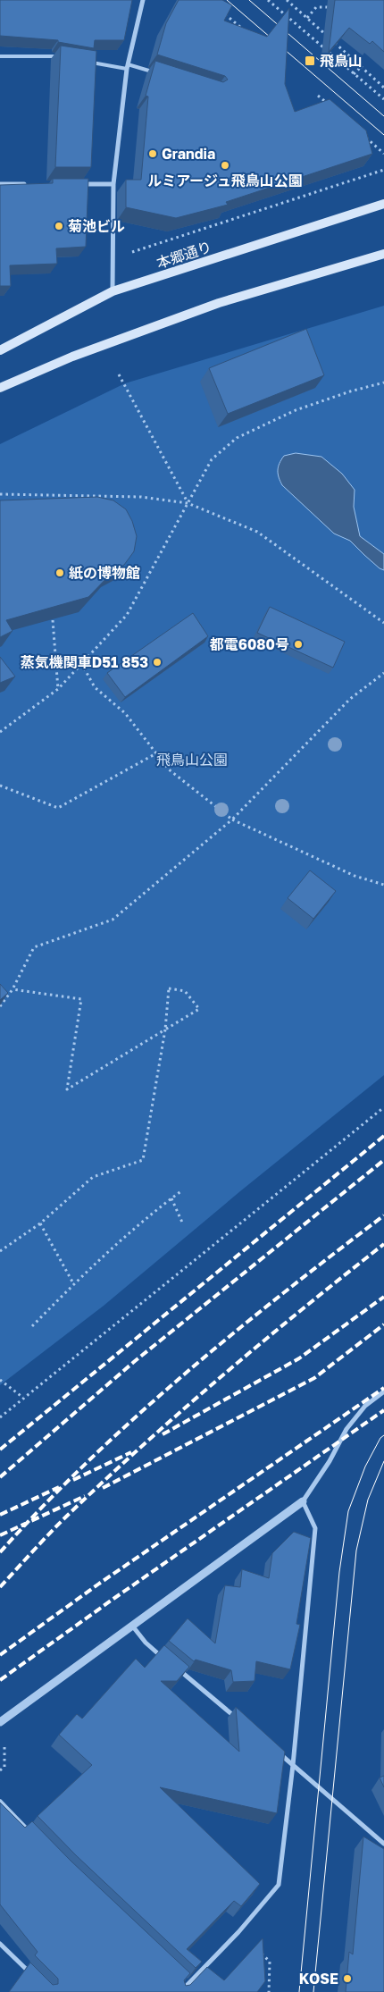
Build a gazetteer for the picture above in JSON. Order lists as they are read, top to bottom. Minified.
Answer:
{"streets":{"main road":["本郷通り"]},"parks":["飛鳥山公園"],"places":{"transit":["飛鳥山"],"other":["Grandia","ルミアージュ飛鳥山公園","菊池ビル","紙の博物館","都電6080号","蒸気機関車D51 853","KOSE"]}}
